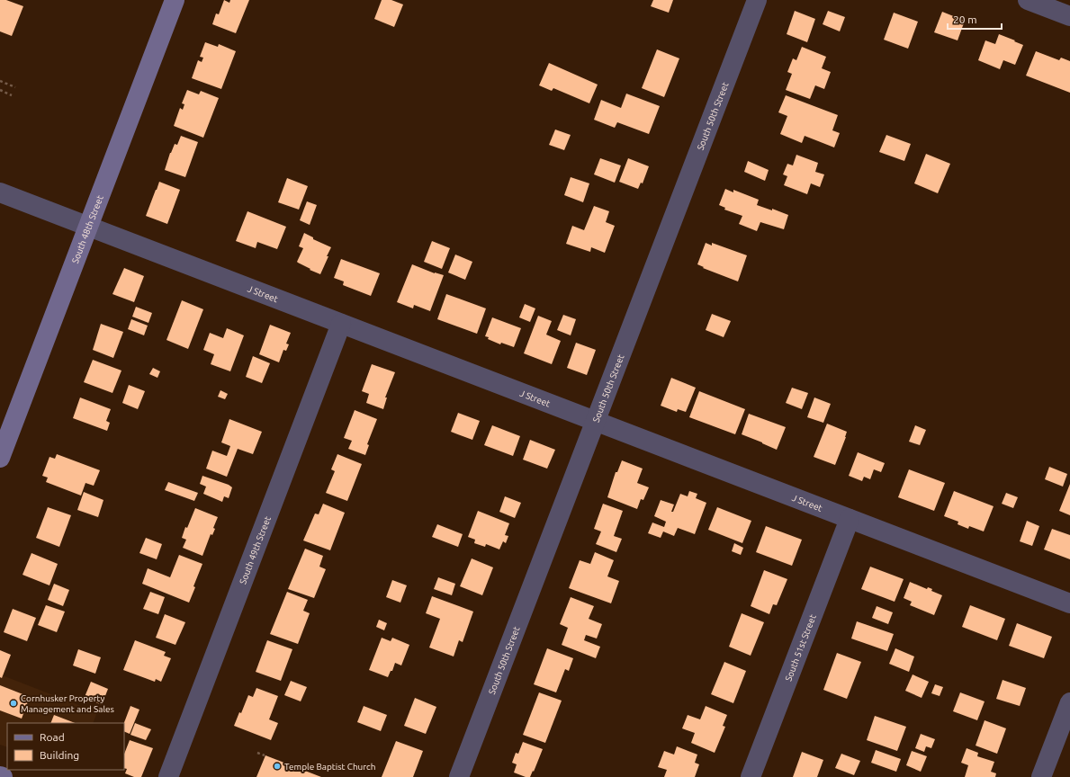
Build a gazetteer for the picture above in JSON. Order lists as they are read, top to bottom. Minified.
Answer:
{"streets":{"main road":["South 48th Street"],"street":["South 50th Street","J Street","South 49th Street","South 51st Street"]},"crossings":[["South 50th Street","J Street"],["South 48th Street","J Street"],["J Street","South 49th Street"],["J Street","South 51st Street"]],"places":["Cornhusker Property Management and Sales","Temple Baptist Church"],"legend":["Road","Building"],"scale_bar":"20 m"}
